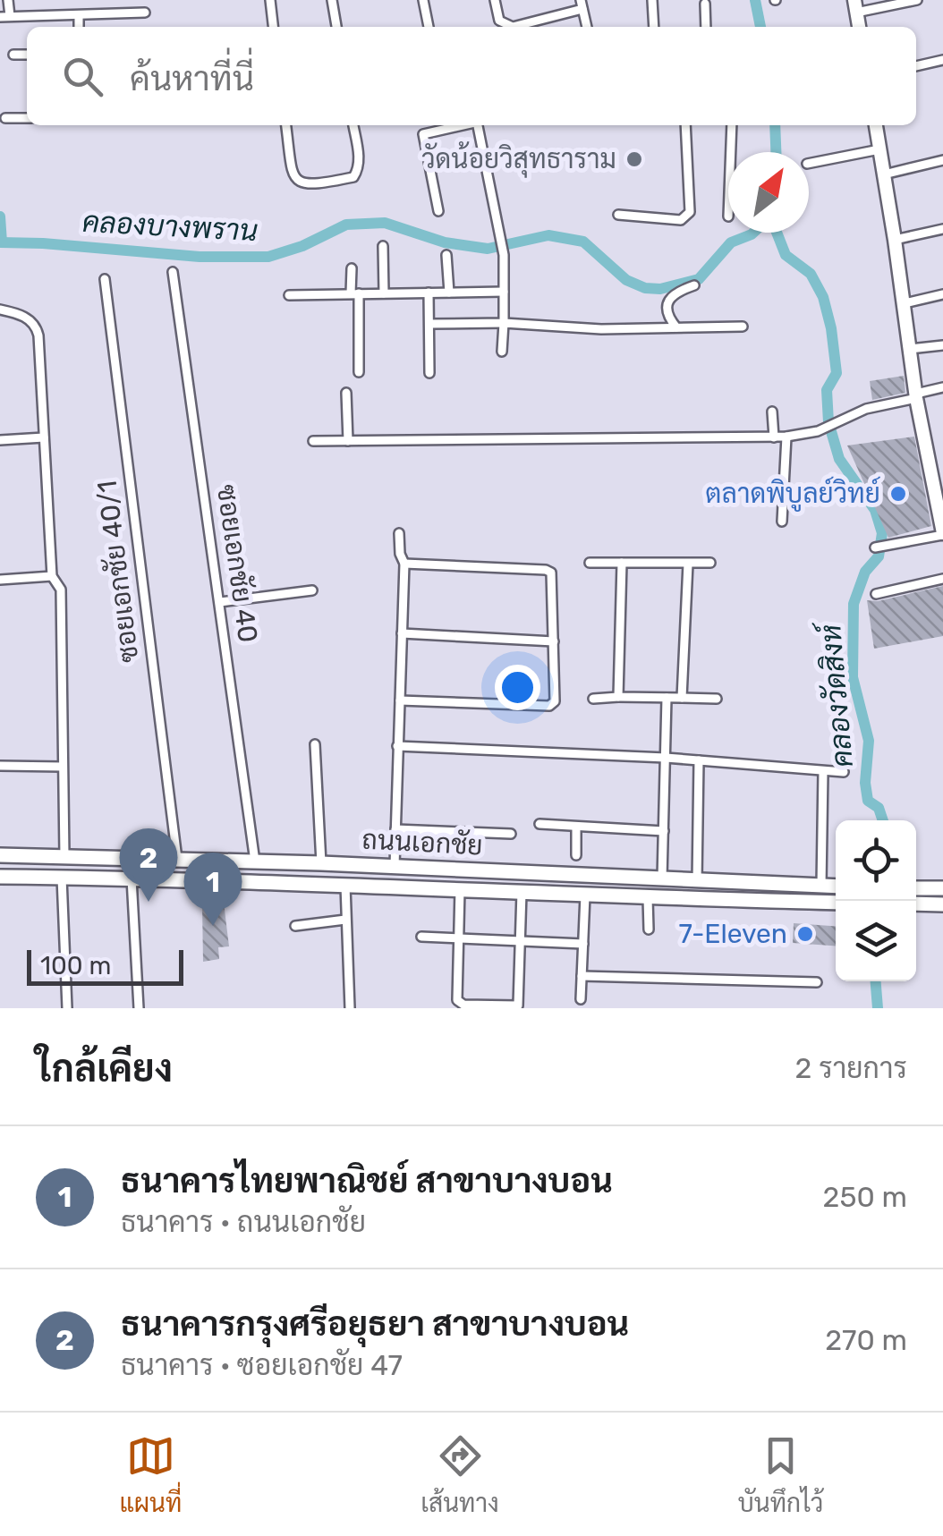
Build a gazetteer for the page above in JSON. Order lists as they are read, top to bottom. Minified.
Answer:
{"streets":{"main road":["ถนนเอกชัย"],"street":["ซอยเอกชัย 40","ซอยเอกชัย 40/1"]},"crossings":[["ซอยเอกชัย 40","ถนนเอกชัย"],["ซอยเอกชัย 40/1","ถนนเอกชัย"]],"water":["คลองบางพราน","คลองวัดสิงห์"],"places":["วัดน้อยวิสุทธาราม","ตลาดพิบูลย์วิทย์","7-Eleven"],"scale_bar":"100 m","north":"top right","page":{"search":"ค้นหาที่นี่","pins":["2","1"],"scale":"100 m","heading":["ใกล้เคียง","2 รายการ"],"list":[{"mark":"1","name":"ธนาคารไทยพาณิชย์ สาขาบางบอน","note":"ธนาคาร · ถนนเอกชัย","value":"250 m"},{"mark":"2","name":"ธนาคารกรุงศรีอยุธยา สาขาบางบอน","note":"ธนาคาร · ซอยเอกชัย 47","value":"270 m"}],"nav":["แผนที่","เส้นทาง","บันทึกไว้"]}}
